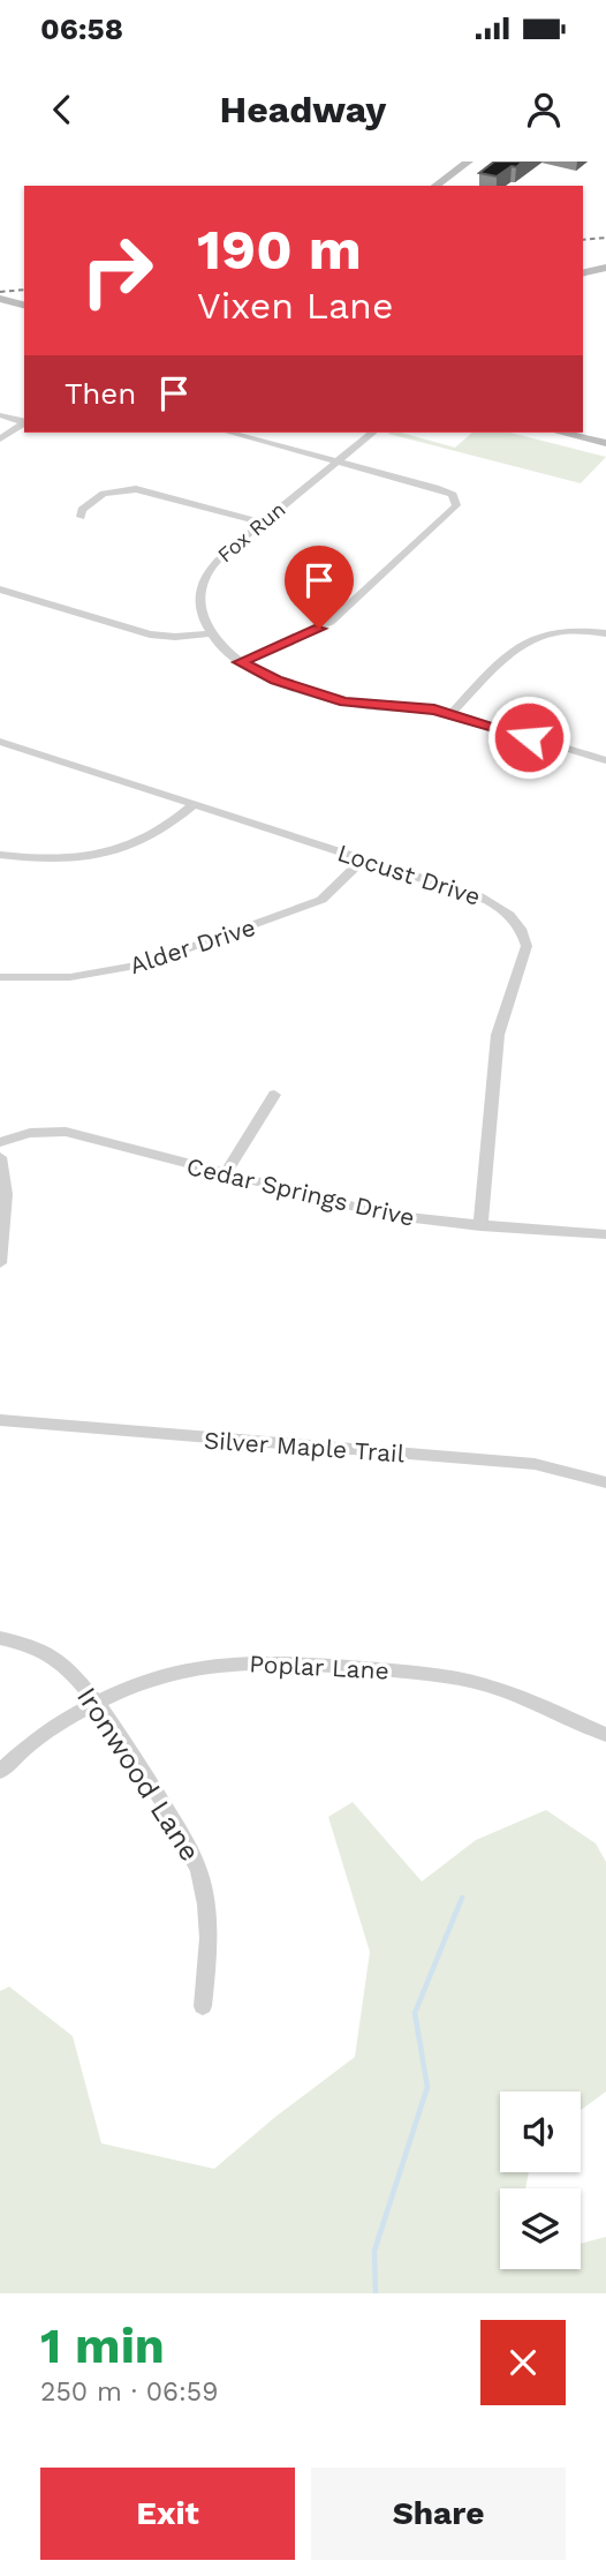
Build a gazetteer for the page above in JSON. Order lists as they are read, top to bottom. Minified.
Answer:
{"streets":{"street":["Fox Run","Locust Drive","Alder Drive","Cedar Springs Drive","Silver Maple Trail","Poplar Lane","Ironwood Lane"]},"crossings":[["Locust Drive","Alder Drive"],["Locust Drive","Cedar Springs Drive"],["Poplar Lane","Ironwood Lane"]],"page":{"status":"06:58","header":"Headway","turn":["190 m","Vixen Lane"],"then":"Then","heading":["1 min","250 m · 06:59"],"buttons":["Exit","Share"]}}
